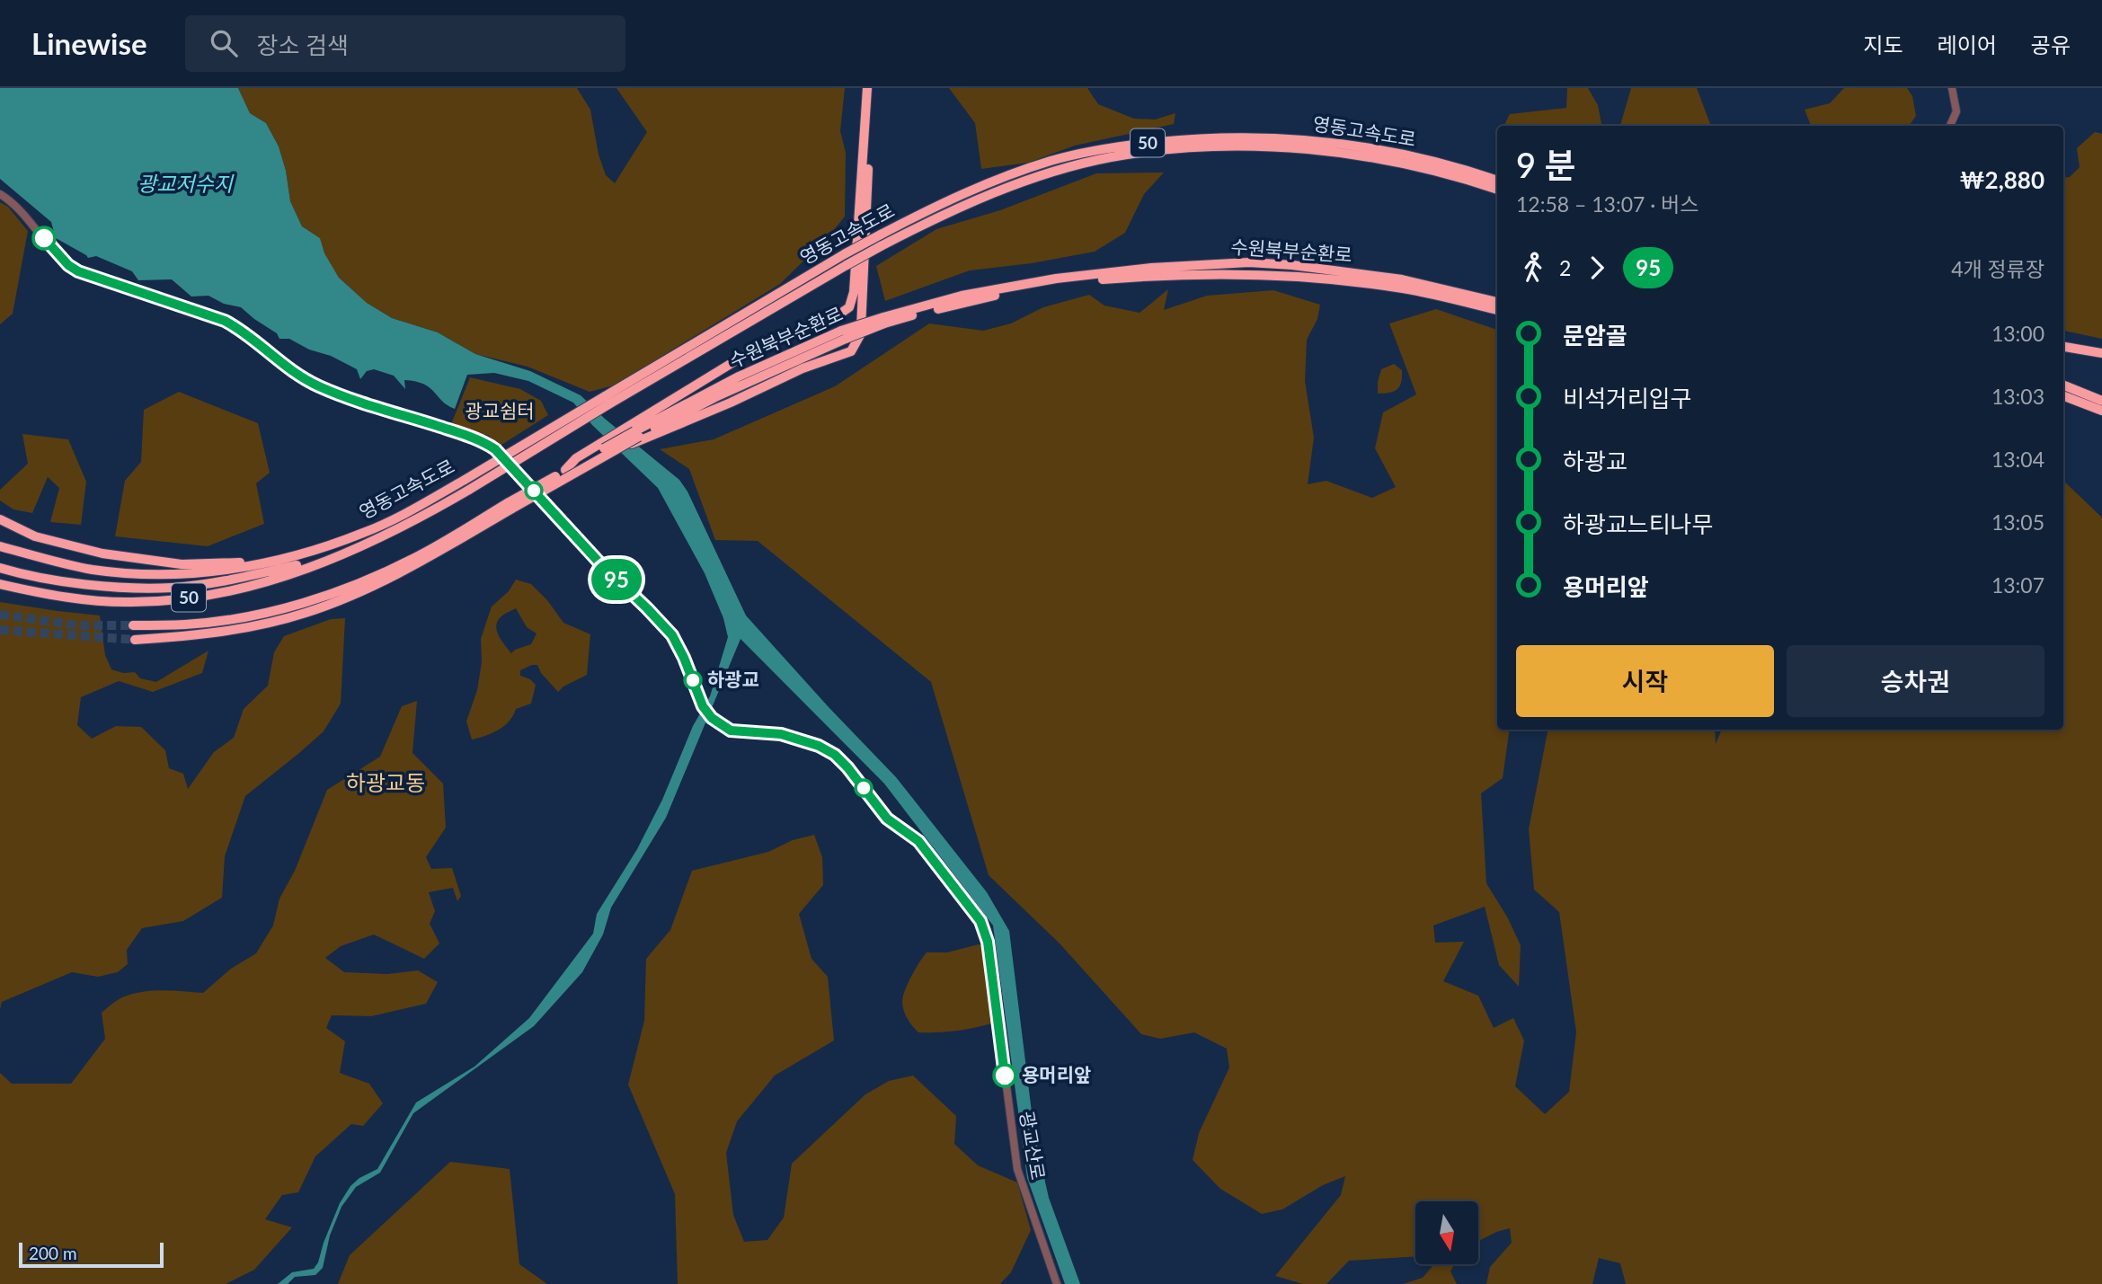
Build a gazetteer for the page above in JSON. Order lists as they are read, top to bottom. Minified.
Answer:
{"streets":{"highway":["영동고속도로","50","수원북부순환로"],"street":["광교산로"]},"districts":["하광교동"],"water":["광교저수지"],"parks":["광교쉼터"],"places":["하광교","용머리앞"],"lines":["bus line 95"],"scale_bar":"200 m","north":"bottom","page":{"header":"Linewise","search":"장소 검색","nav":["지도","레이어","공유"],"on_map":"95","heading":["9 분","12:58 – 13:07 · 버스","₩2,880"],"legs":["2","95","4개 정류장"],"list":[{"name":"문암골","value":"13:00"},{"name":"비석거리입구","value":"13:03"},{"name":"하광교","value":"13:04"},{"name":"하광교느티나무","value":"13:05"},{"name":"용머리앞","value":"13:07"}],"buttons":["시작","승차권"],"scale":"200 m"}}
